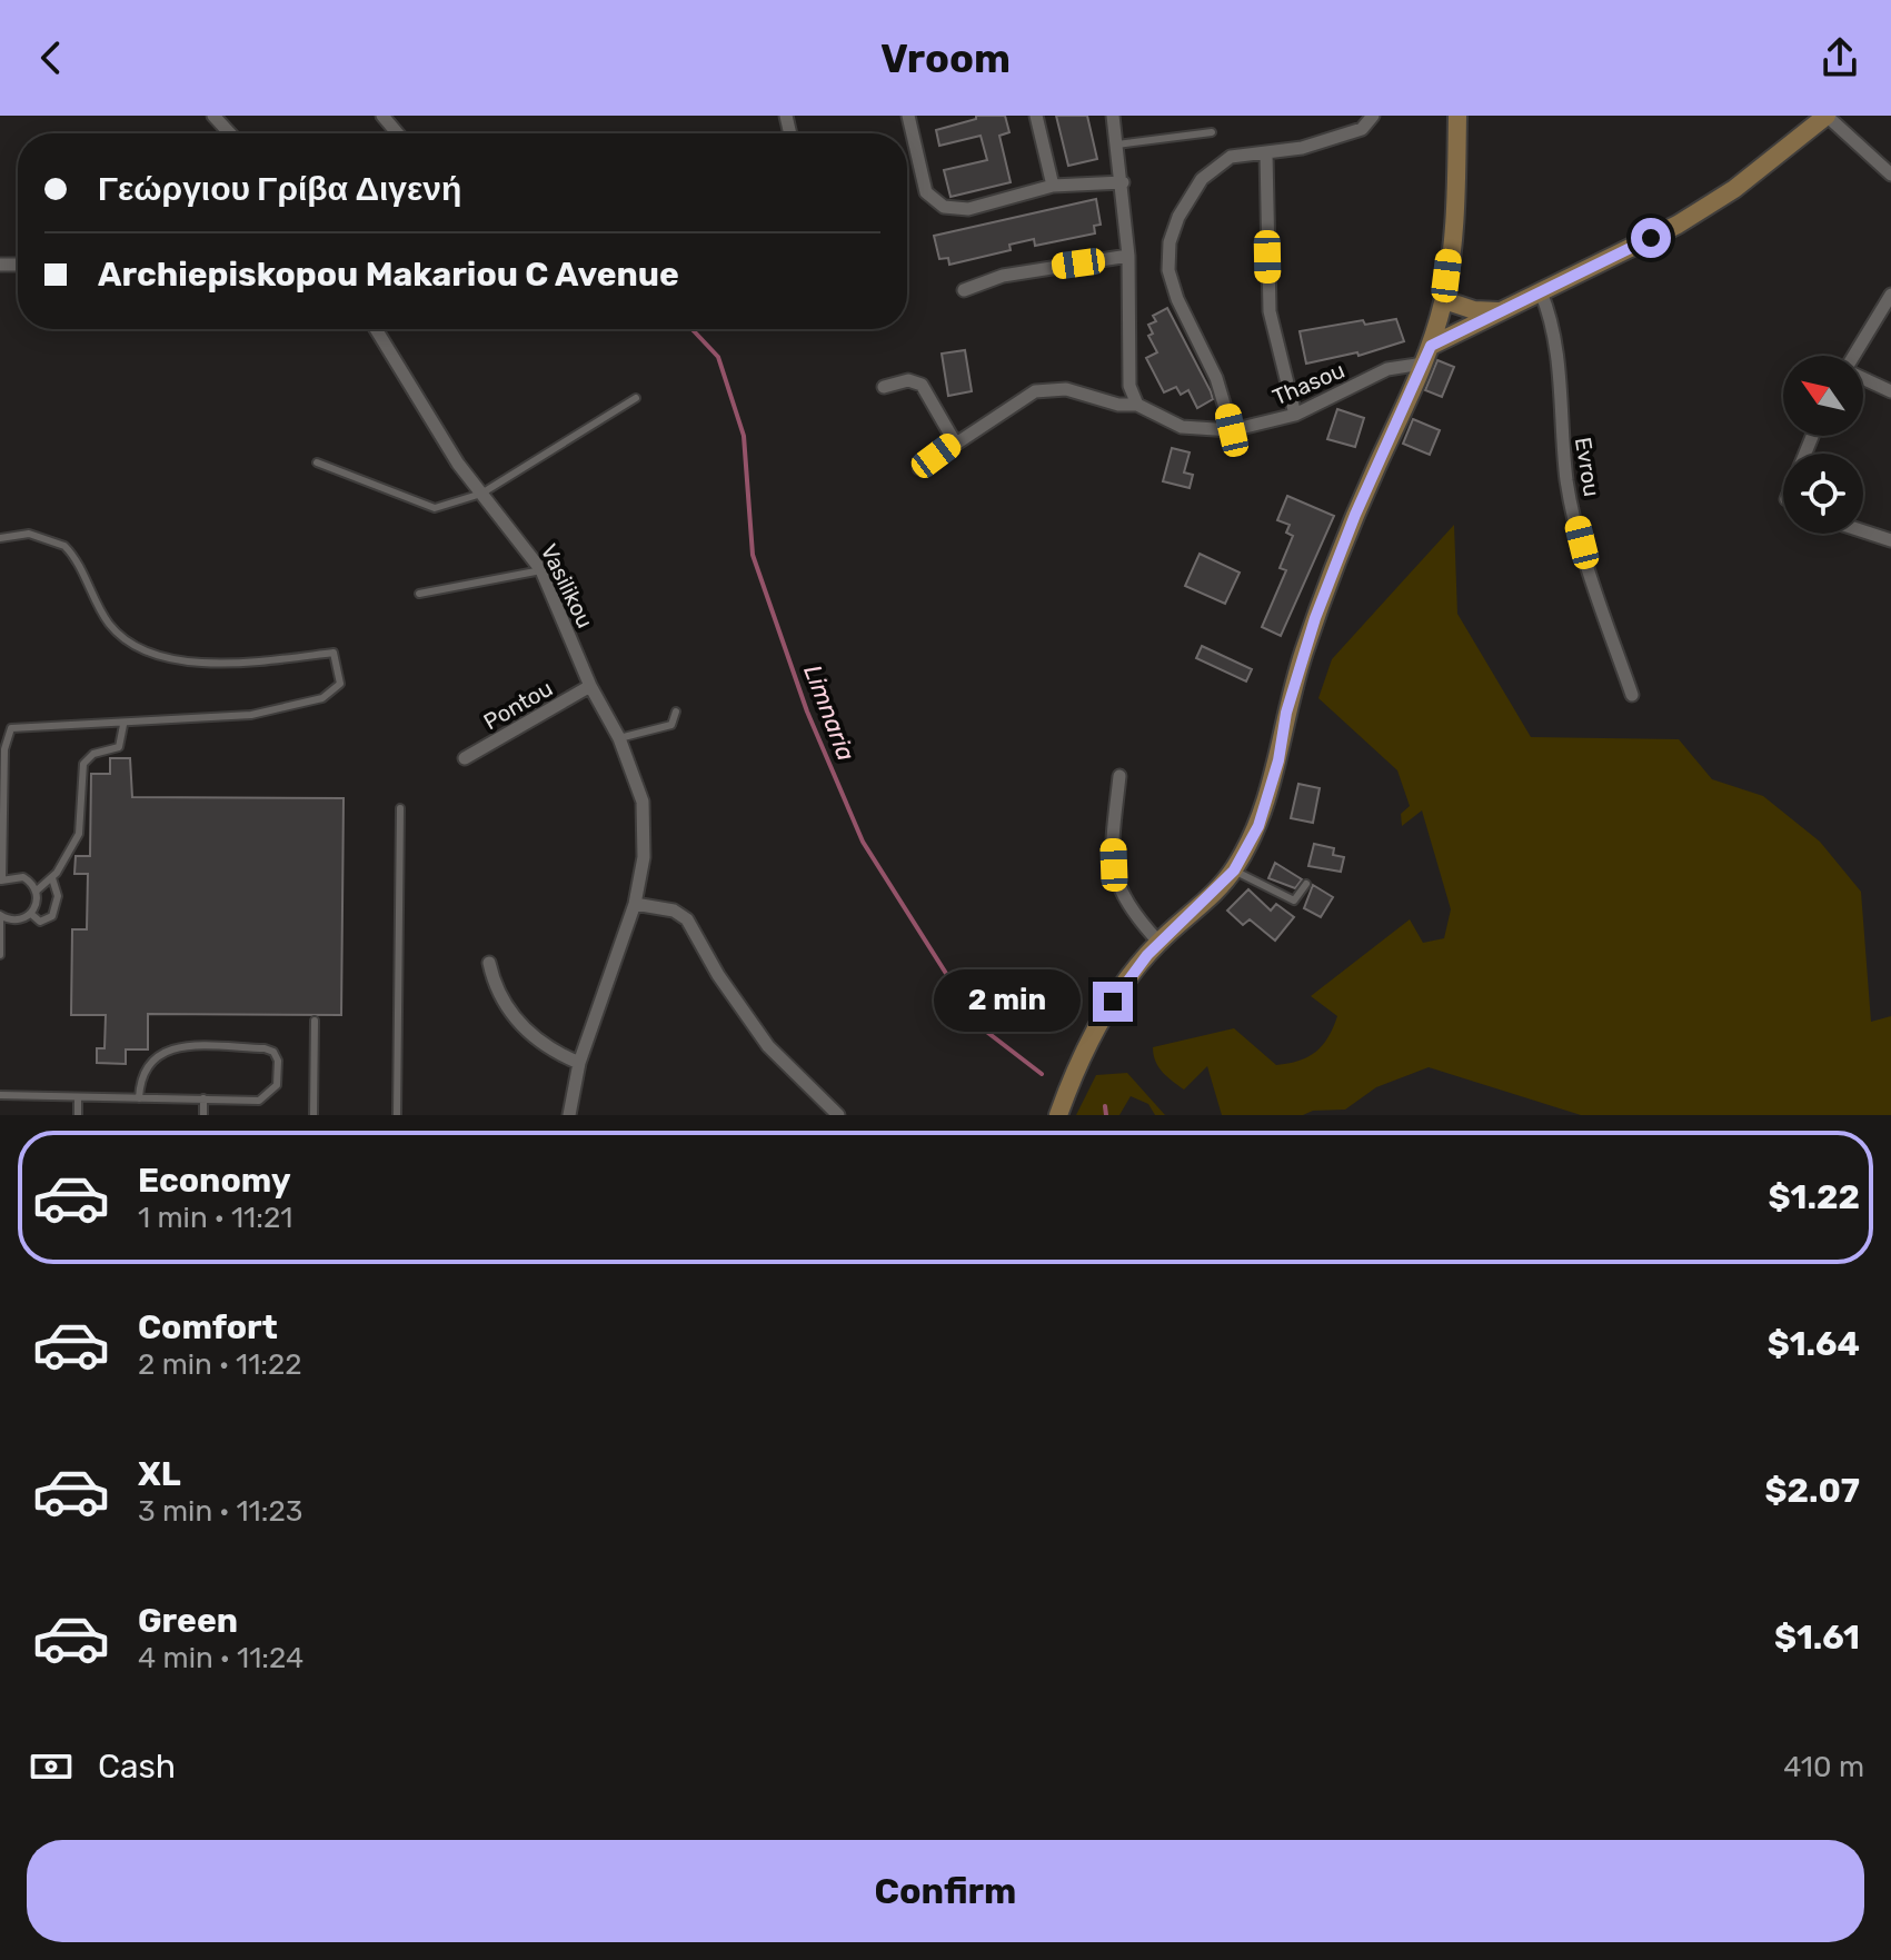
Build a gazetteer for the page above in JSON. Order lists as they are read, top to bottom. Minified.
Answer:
{"streets":{"street":["Thasou","Evrou","Vasilikou","Pontou"]},"crossings":[["Vasilikou","Pontou"]],"water":["Limnaria"],"north":"top left","page":{"header":"Vroom","banner":["Γεώργιου Γρίβα Διγενή","Archiepiskopou Makariou C Avenue"],"bubble":"2 min","list":[{"name":"Economy","note":"1 min · 11:21","value":"$1.22"},{"name":"Comfort","note":"2 min · 11:22","value":"$1.64"},{"name":"XL","note":"3 min · 11:23","value":"$2.07"},{"name":"Green","note":"4 min · 11:24","value":"$1.61"}],"pay":["Cash","410 m"],"buttons":"Confirm"}}
